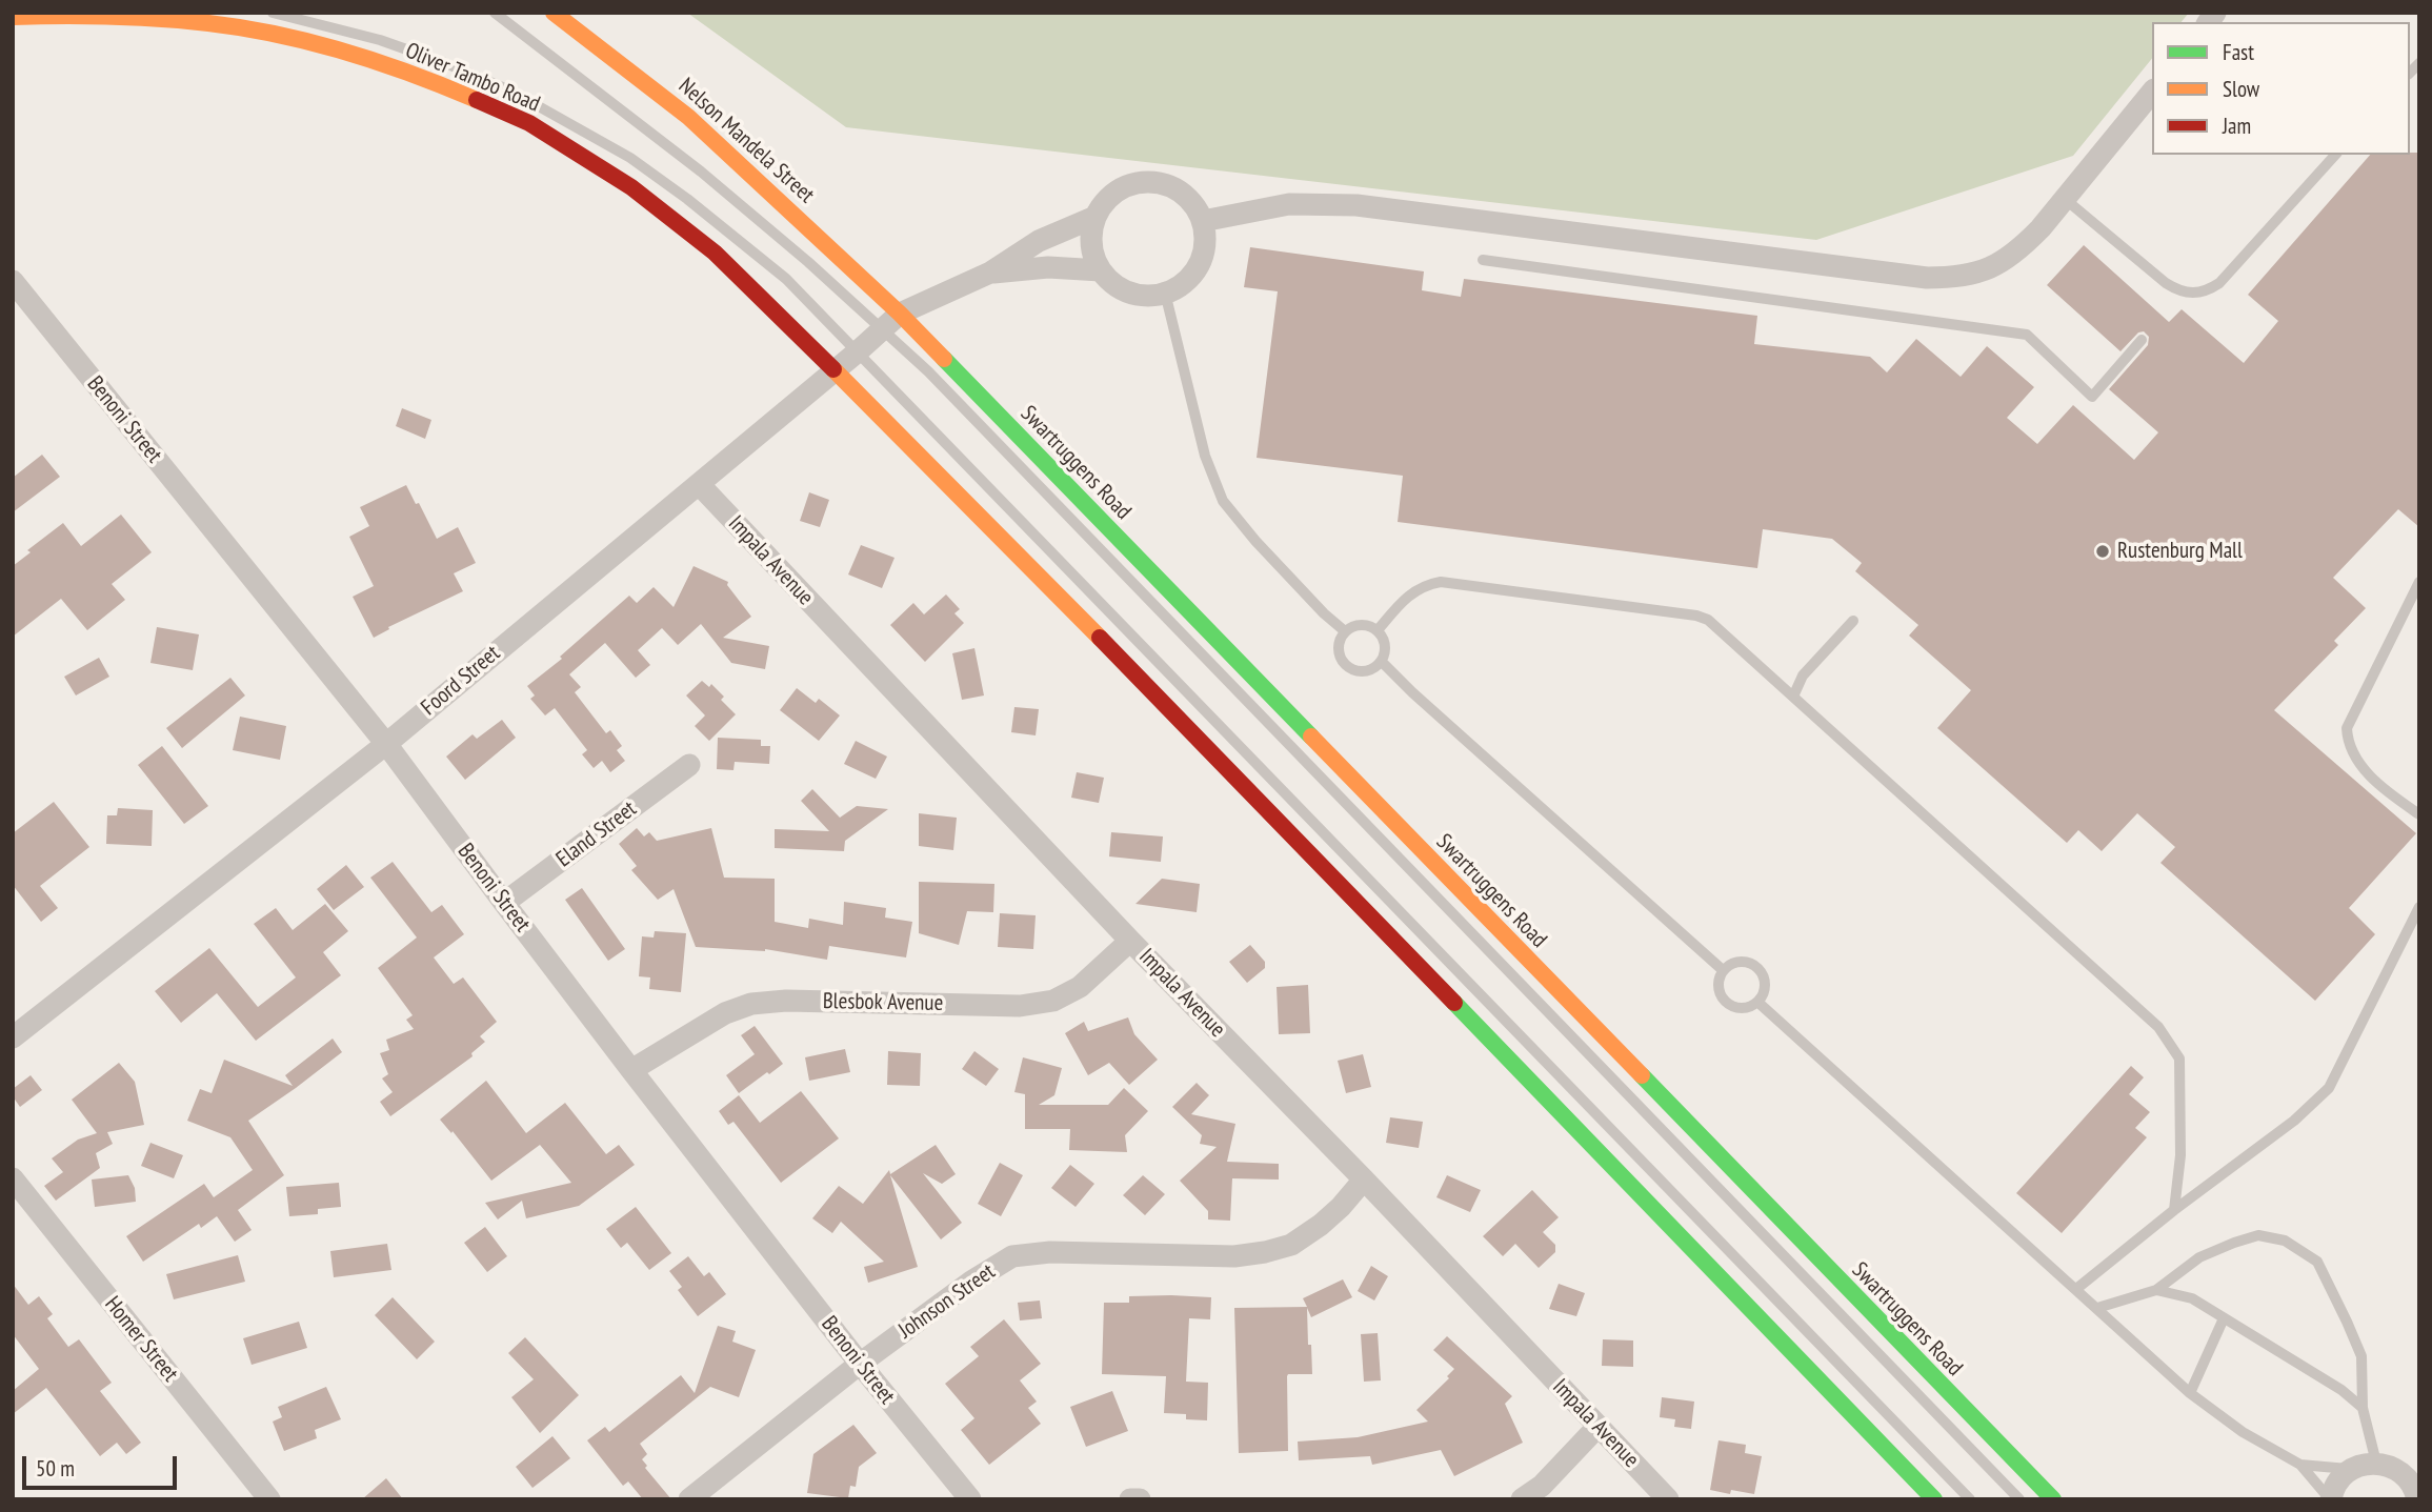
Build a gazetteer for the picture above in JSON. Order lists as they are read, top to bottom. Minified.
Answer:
{"streets":{"main road":["Oliver Tambo Road","Nelson Mandela Street","Swartruggens Road"],"street":["Benoni Street","Impala Avenue","Foord Street","Eland Street","Blesbok Avenue","Johnson Street","Homer Street"]},"crossings":[["Oliver Tambo Road","Foord Street"],["Nelson Mandela Street","Swartruggens Road"],["Nelson Mandela Street","Foord Street"],["Benoni Street","Foord Street"],["Benoni Street","Eland Street"],["Benoni Street","Blesbok Avenue"],["Benoni Street","Johnson Street"],["Swartruggens Road","Foord Street"],["Impala Avenue","Foord Street"],["Impala Avenue","Blesbok Avenue"],["Impala Avenue","Johnson Street"]],"places":["Rustenburg Mall"],"legend":["Fast","Slow","Jam"],"scale_bar":"50 m"}
